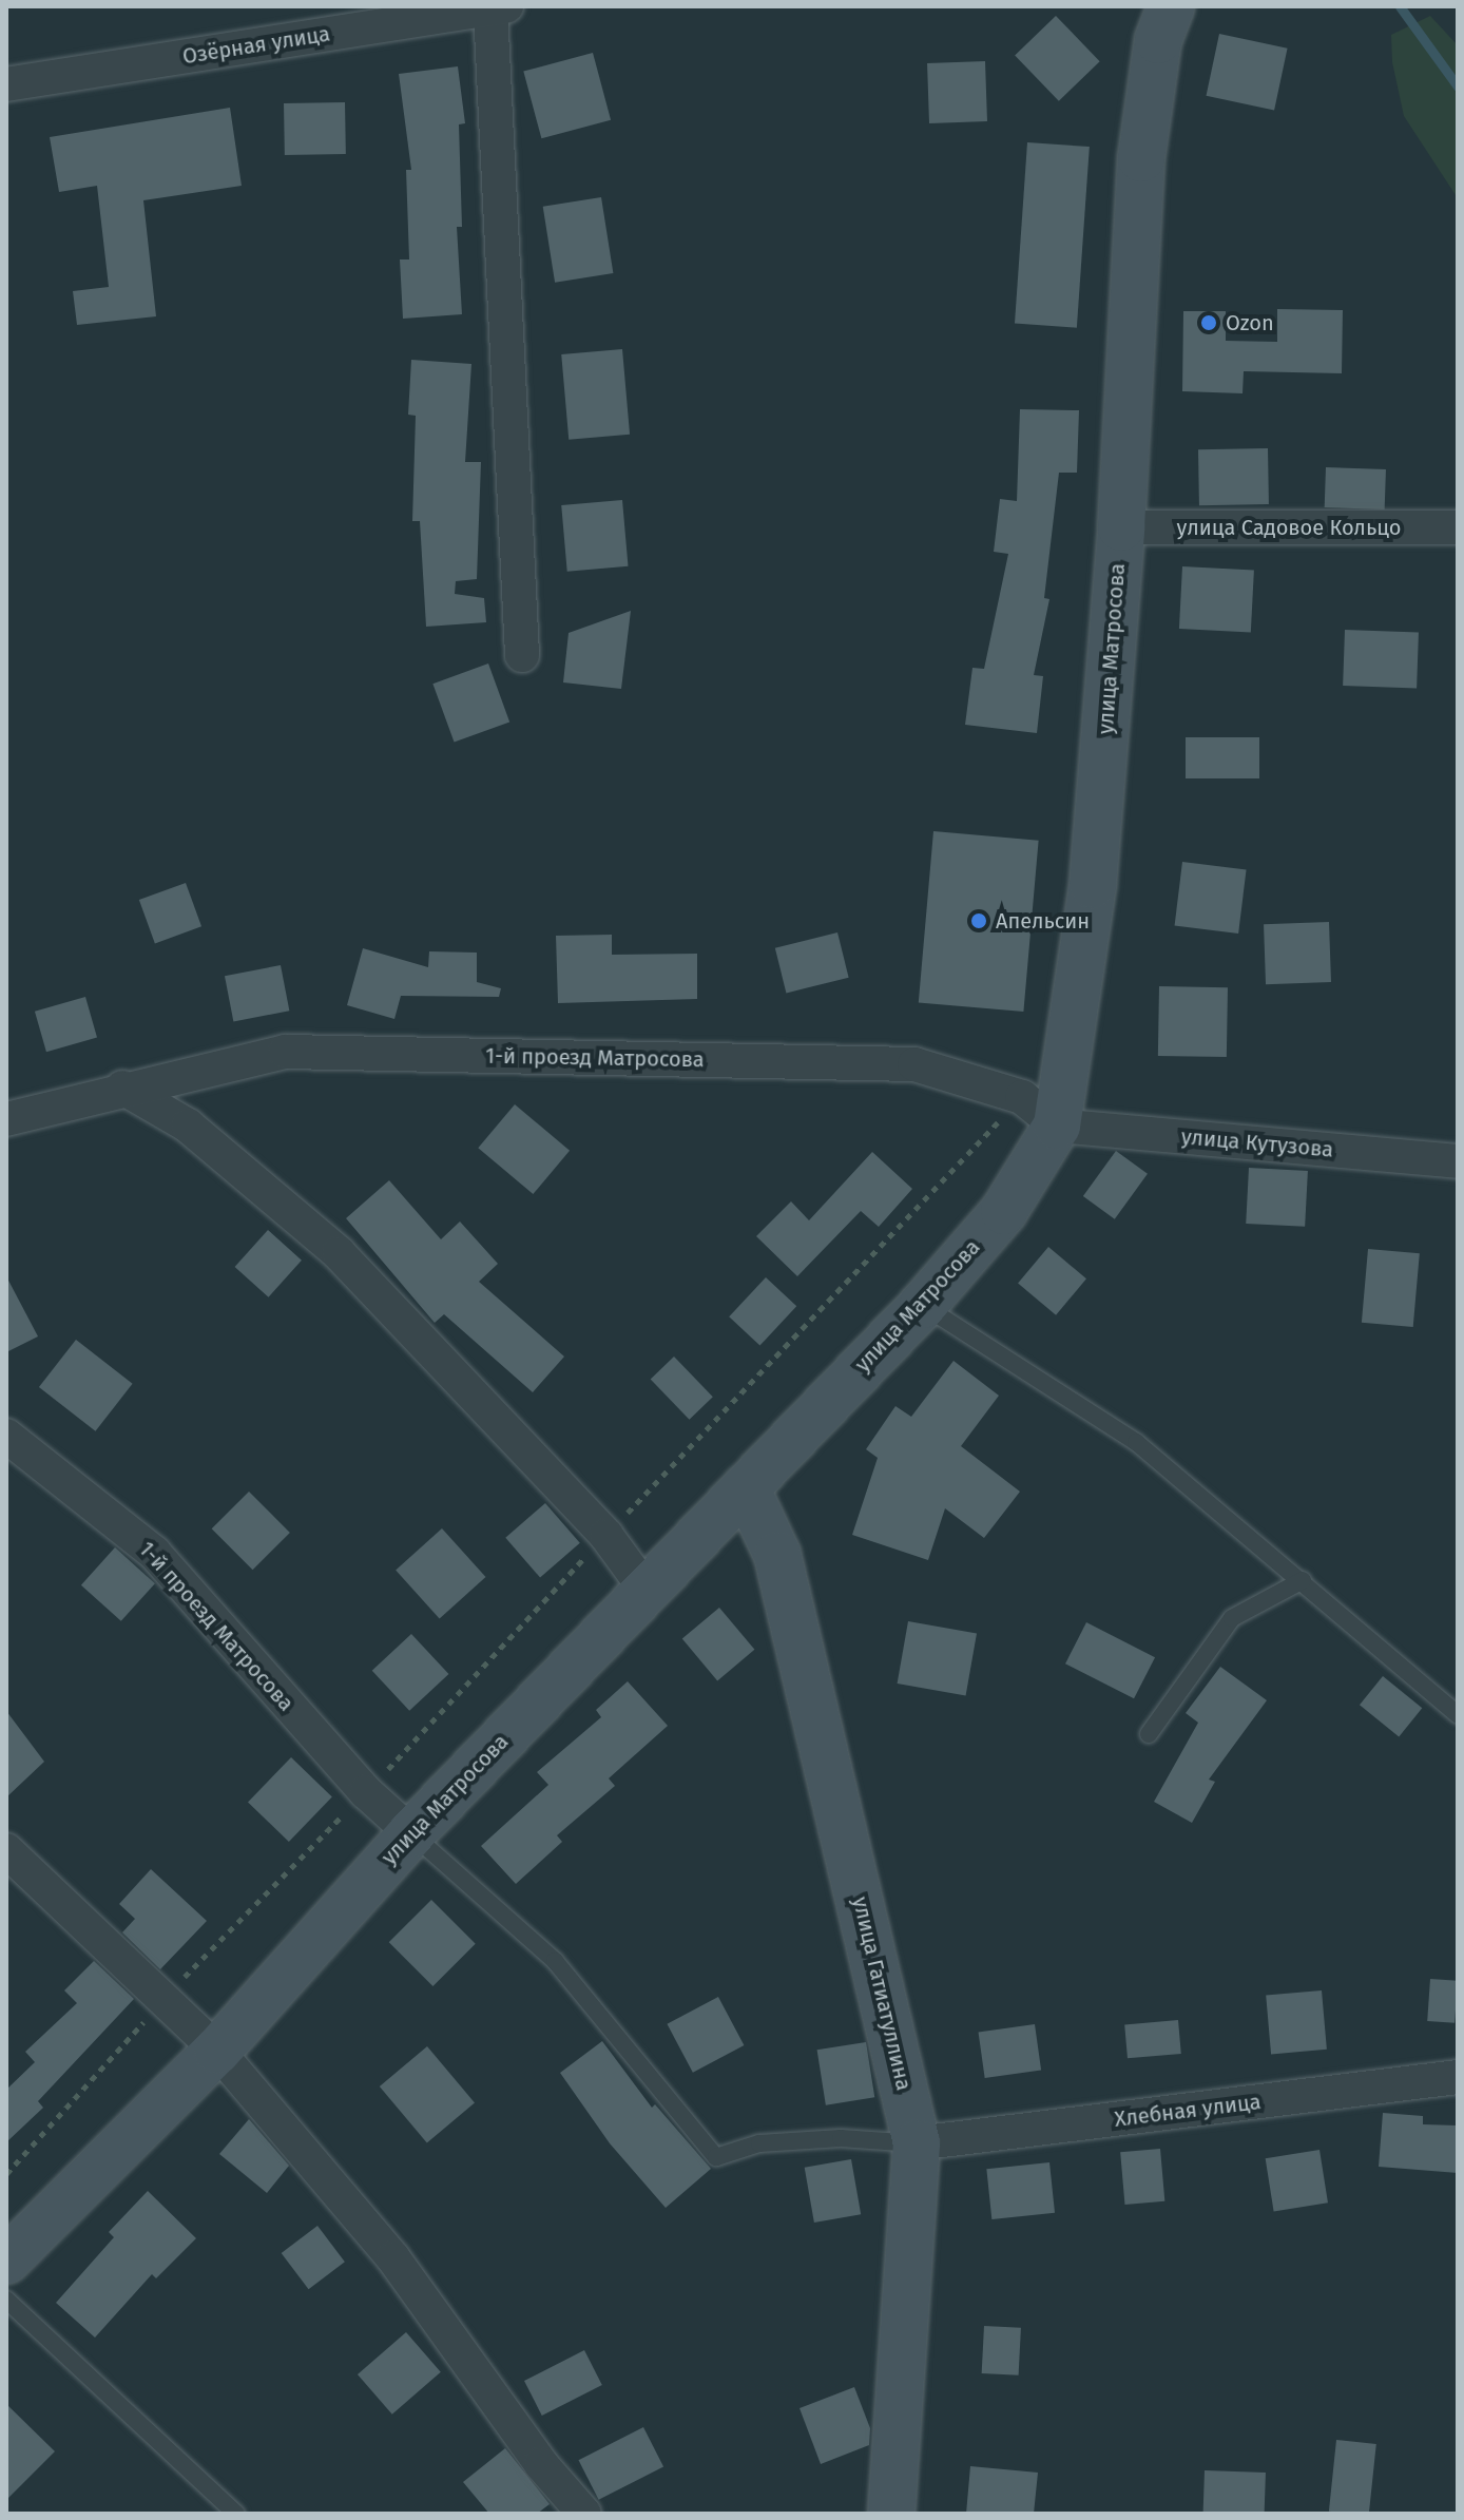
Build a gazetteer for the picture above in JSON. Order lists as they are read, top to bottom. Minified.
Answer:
{"streets":{"main road":["улица Матросова","улица Гатиатуллина"],"street":["Озёрная улица","улица Садовое Кольцо","1-й проезд Матросова","улица Кутузова","Хлебная улица"]},"crossings":[["улица Садовое Кольцо","улица Матросова"],["улица Матросова","1-й проезд Матросова"],["улица Матросова","улица Кутузова"],["улица Матросова","улица Гатиатуллина"],["1-й проезд Матросова","улица Кутузова"],["улица Гатиатуллина","Хлебная улица"]],"places":["Ozon","Апельсин"]}
